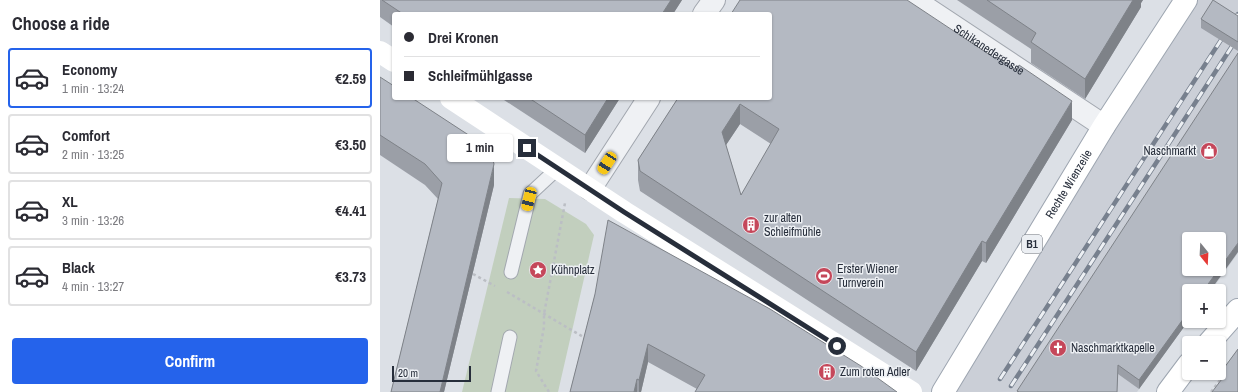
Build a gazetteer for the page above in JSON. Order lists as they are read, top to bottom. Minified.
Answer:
{"streets":{"street":["Schikanedergasse","Rechte Wienzeile","B1"]},"crossings":[["Schikanedergasse","Rechte Wienzeile"]],"places":{"shop":["Naschmarkt"],"building":["zur alten Schleifmühle","Zum roten Adler"],"place":["Kühnplatz"],"sports":["Erster Wiener Turnverein"],"church":["Naschmarktkapelle"]},"scale_bar":"20 m","north":"bottom","page":{"heading":"Choose a ride","banner":["Drei Kronen","Schleifmühlgasse"],"list":[{"name":"Economy","note":"1 min · 13:24","value":"€2.59"},{"name":"Comfort","note":"2 min · 13:25","value":"€3.50"},{"name":"XL","note":"3 min · 13:26","value":"€4.41"},{"name":"Black","note":"4 min · 13:27","value":"€3.73"}],"bubble":"1 min","map_buttons":["+","−"],"buttons":"Confirm","scale":"20 m"}}
